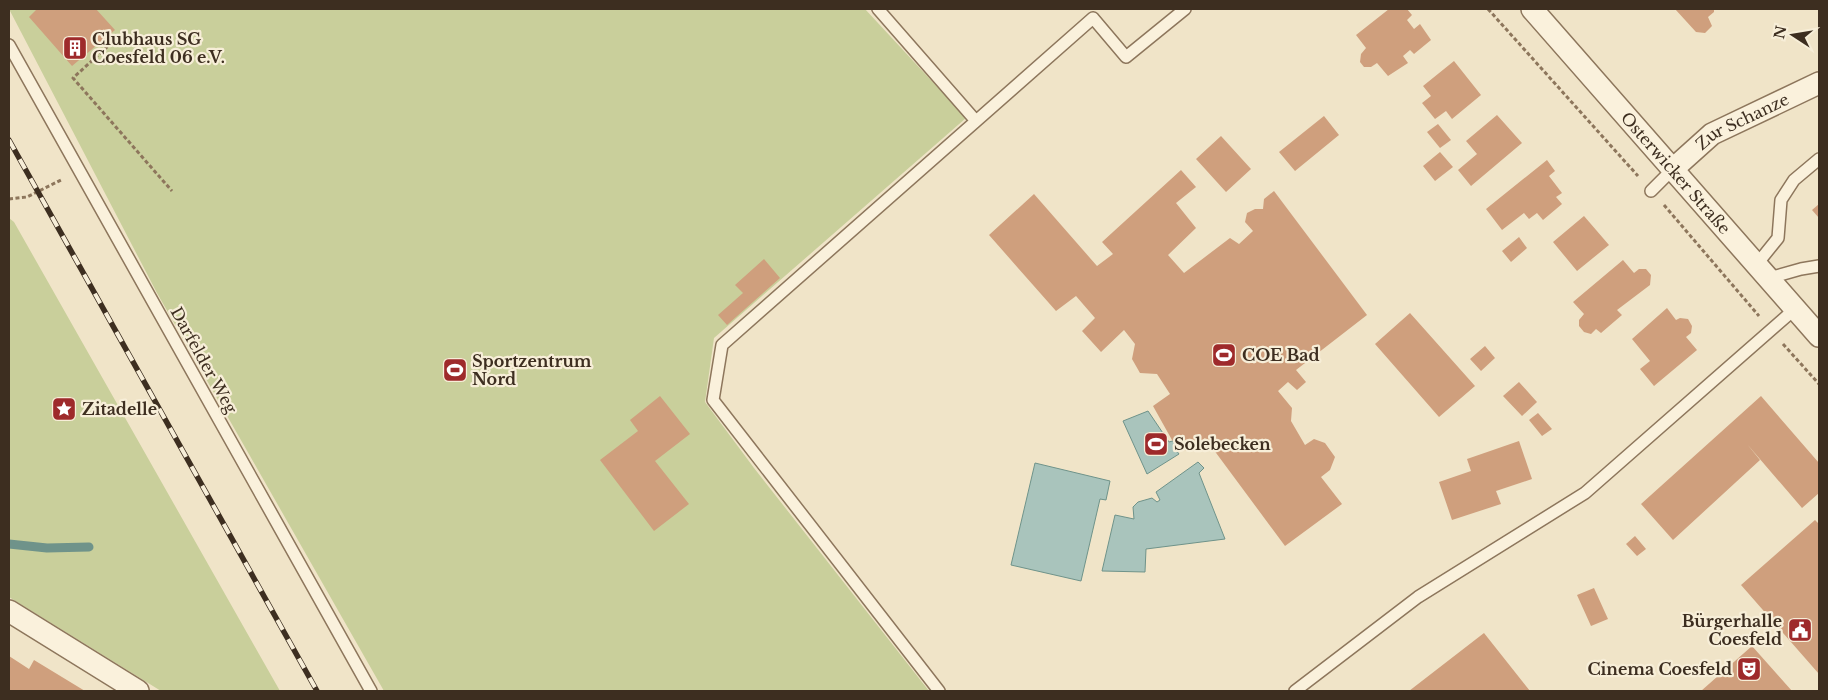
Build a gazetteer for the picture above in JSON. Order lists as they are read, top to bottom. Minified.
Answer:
{"streets":{"street":["Zur Schanze","Osterwicker Straße"],"lane":["Darfelder Weg"]},"crossings":[["Zur Schanze","Osterwicker Straße"]],"places":{"building":["Clubhaus SG Coesfeld 06 e.V."],"sports":["COE Bad","Sportzentrum Nord","Solebecken"],"place":["Zitadelle"],"public building":["Bürgerhalle Coesfeld"],"theatre":["Cinema Coesfeld"]},"north":"left"}
